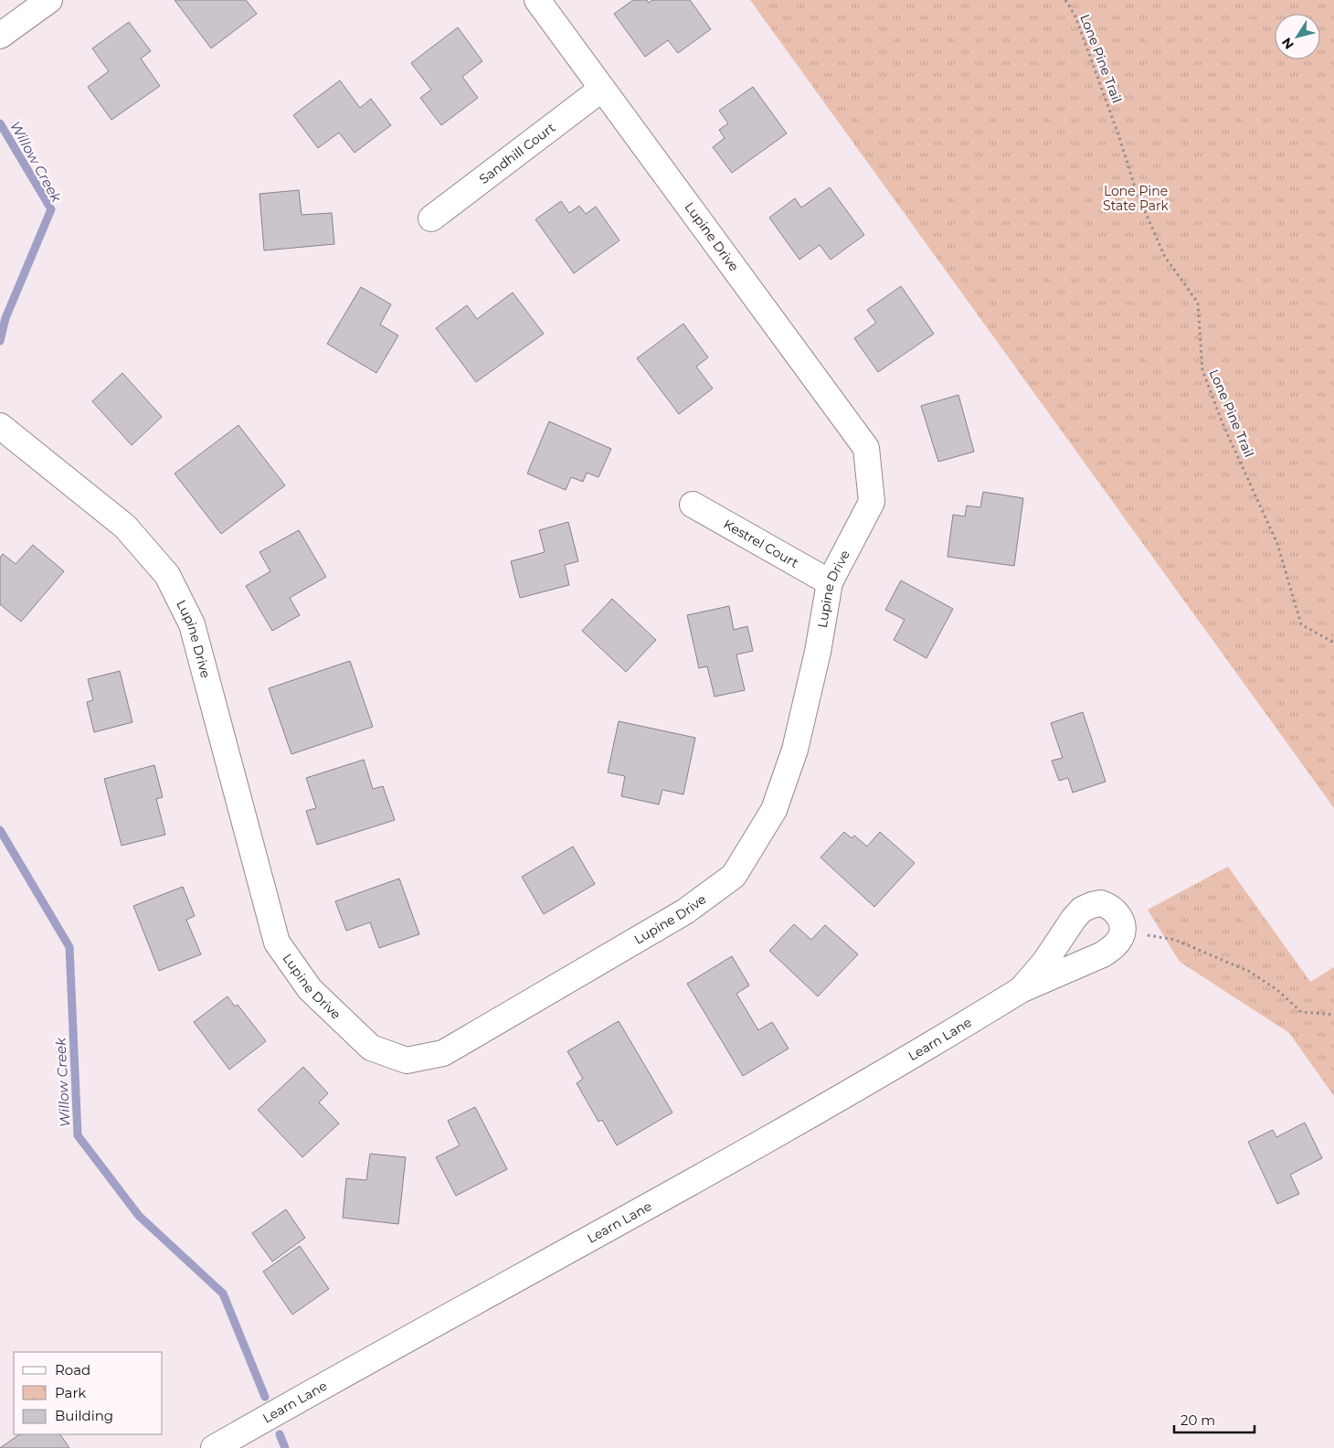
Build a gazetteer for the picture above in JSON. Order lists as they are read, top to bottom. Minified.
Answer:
{"streets":{"street":["Sandhill Court","Lupine Drive","Kestrel Court","Learn Lane"],"path":["Lone Pine Trail"]},"crossings":[["Sandhill Court","Lupine Drive"],["Lupine Drive","Kestrel Court"]],"water":["Willow Creek"],"parks":["Lone Pine State Park"],"legend":["Road","Park","Building"],"scale_bar":"20 m","north":"bottom left"}
